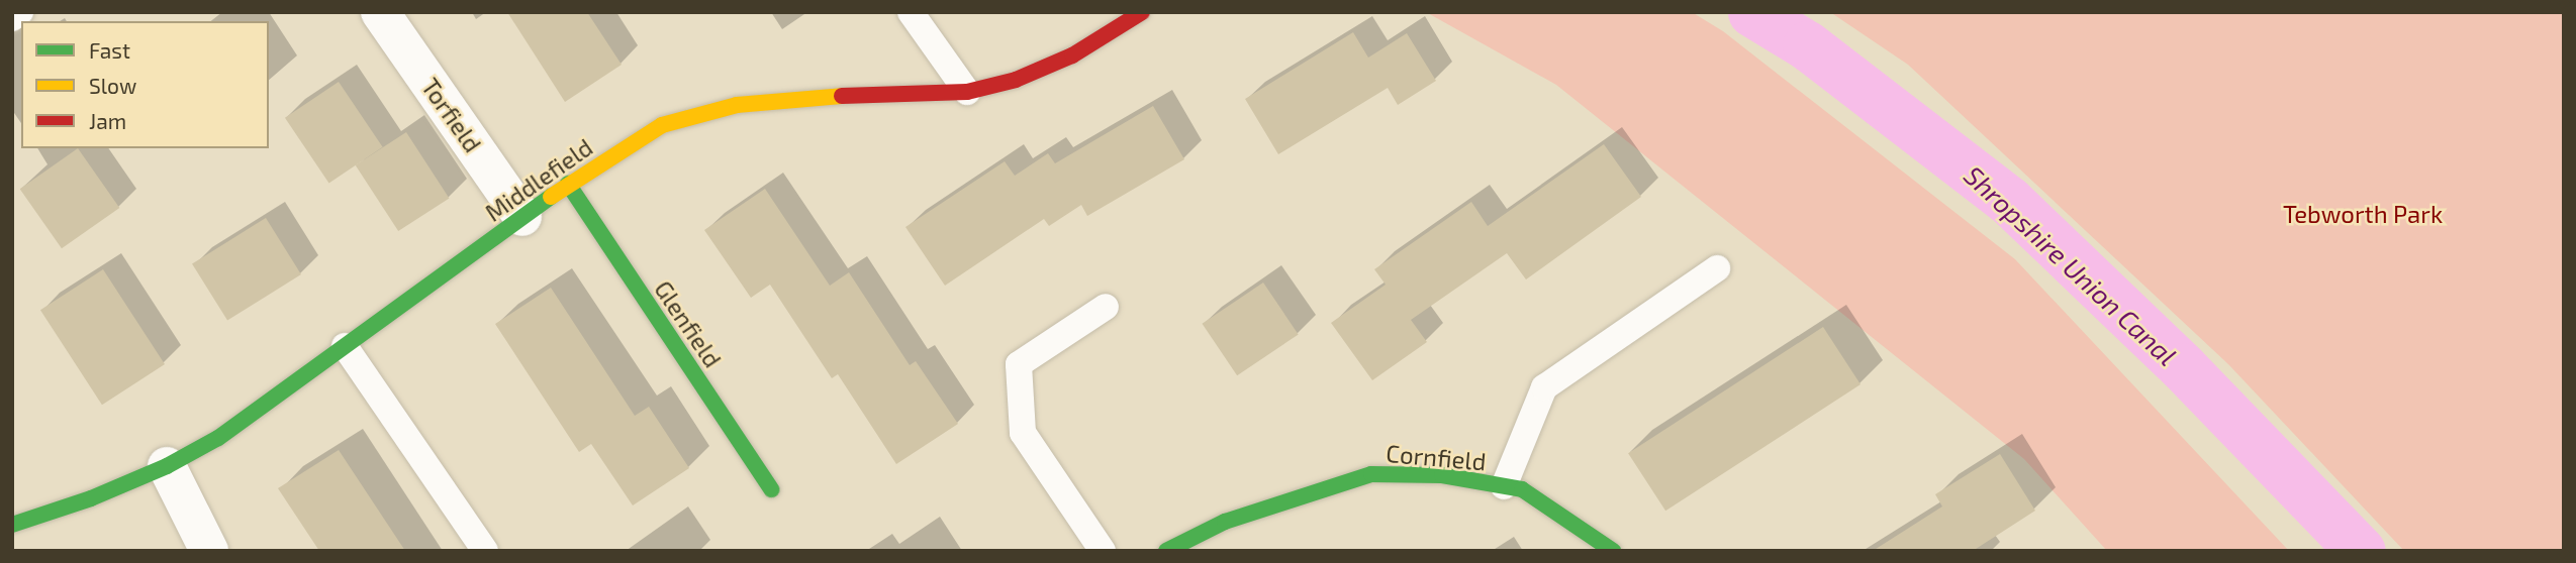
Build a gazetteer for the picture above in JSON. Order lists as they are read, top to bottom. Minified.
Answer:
{"streets":{"street":["Torfield","Middlefield","Glenfield","Cornfield"]},"crossings":[["Torfield","Middlefield"],["Middlefield","Glenfield"]],"water":["Shropshire Union Canal"],"parks":["Tebworth Park"],"legend":["Fast","Slow","Jam"]}
